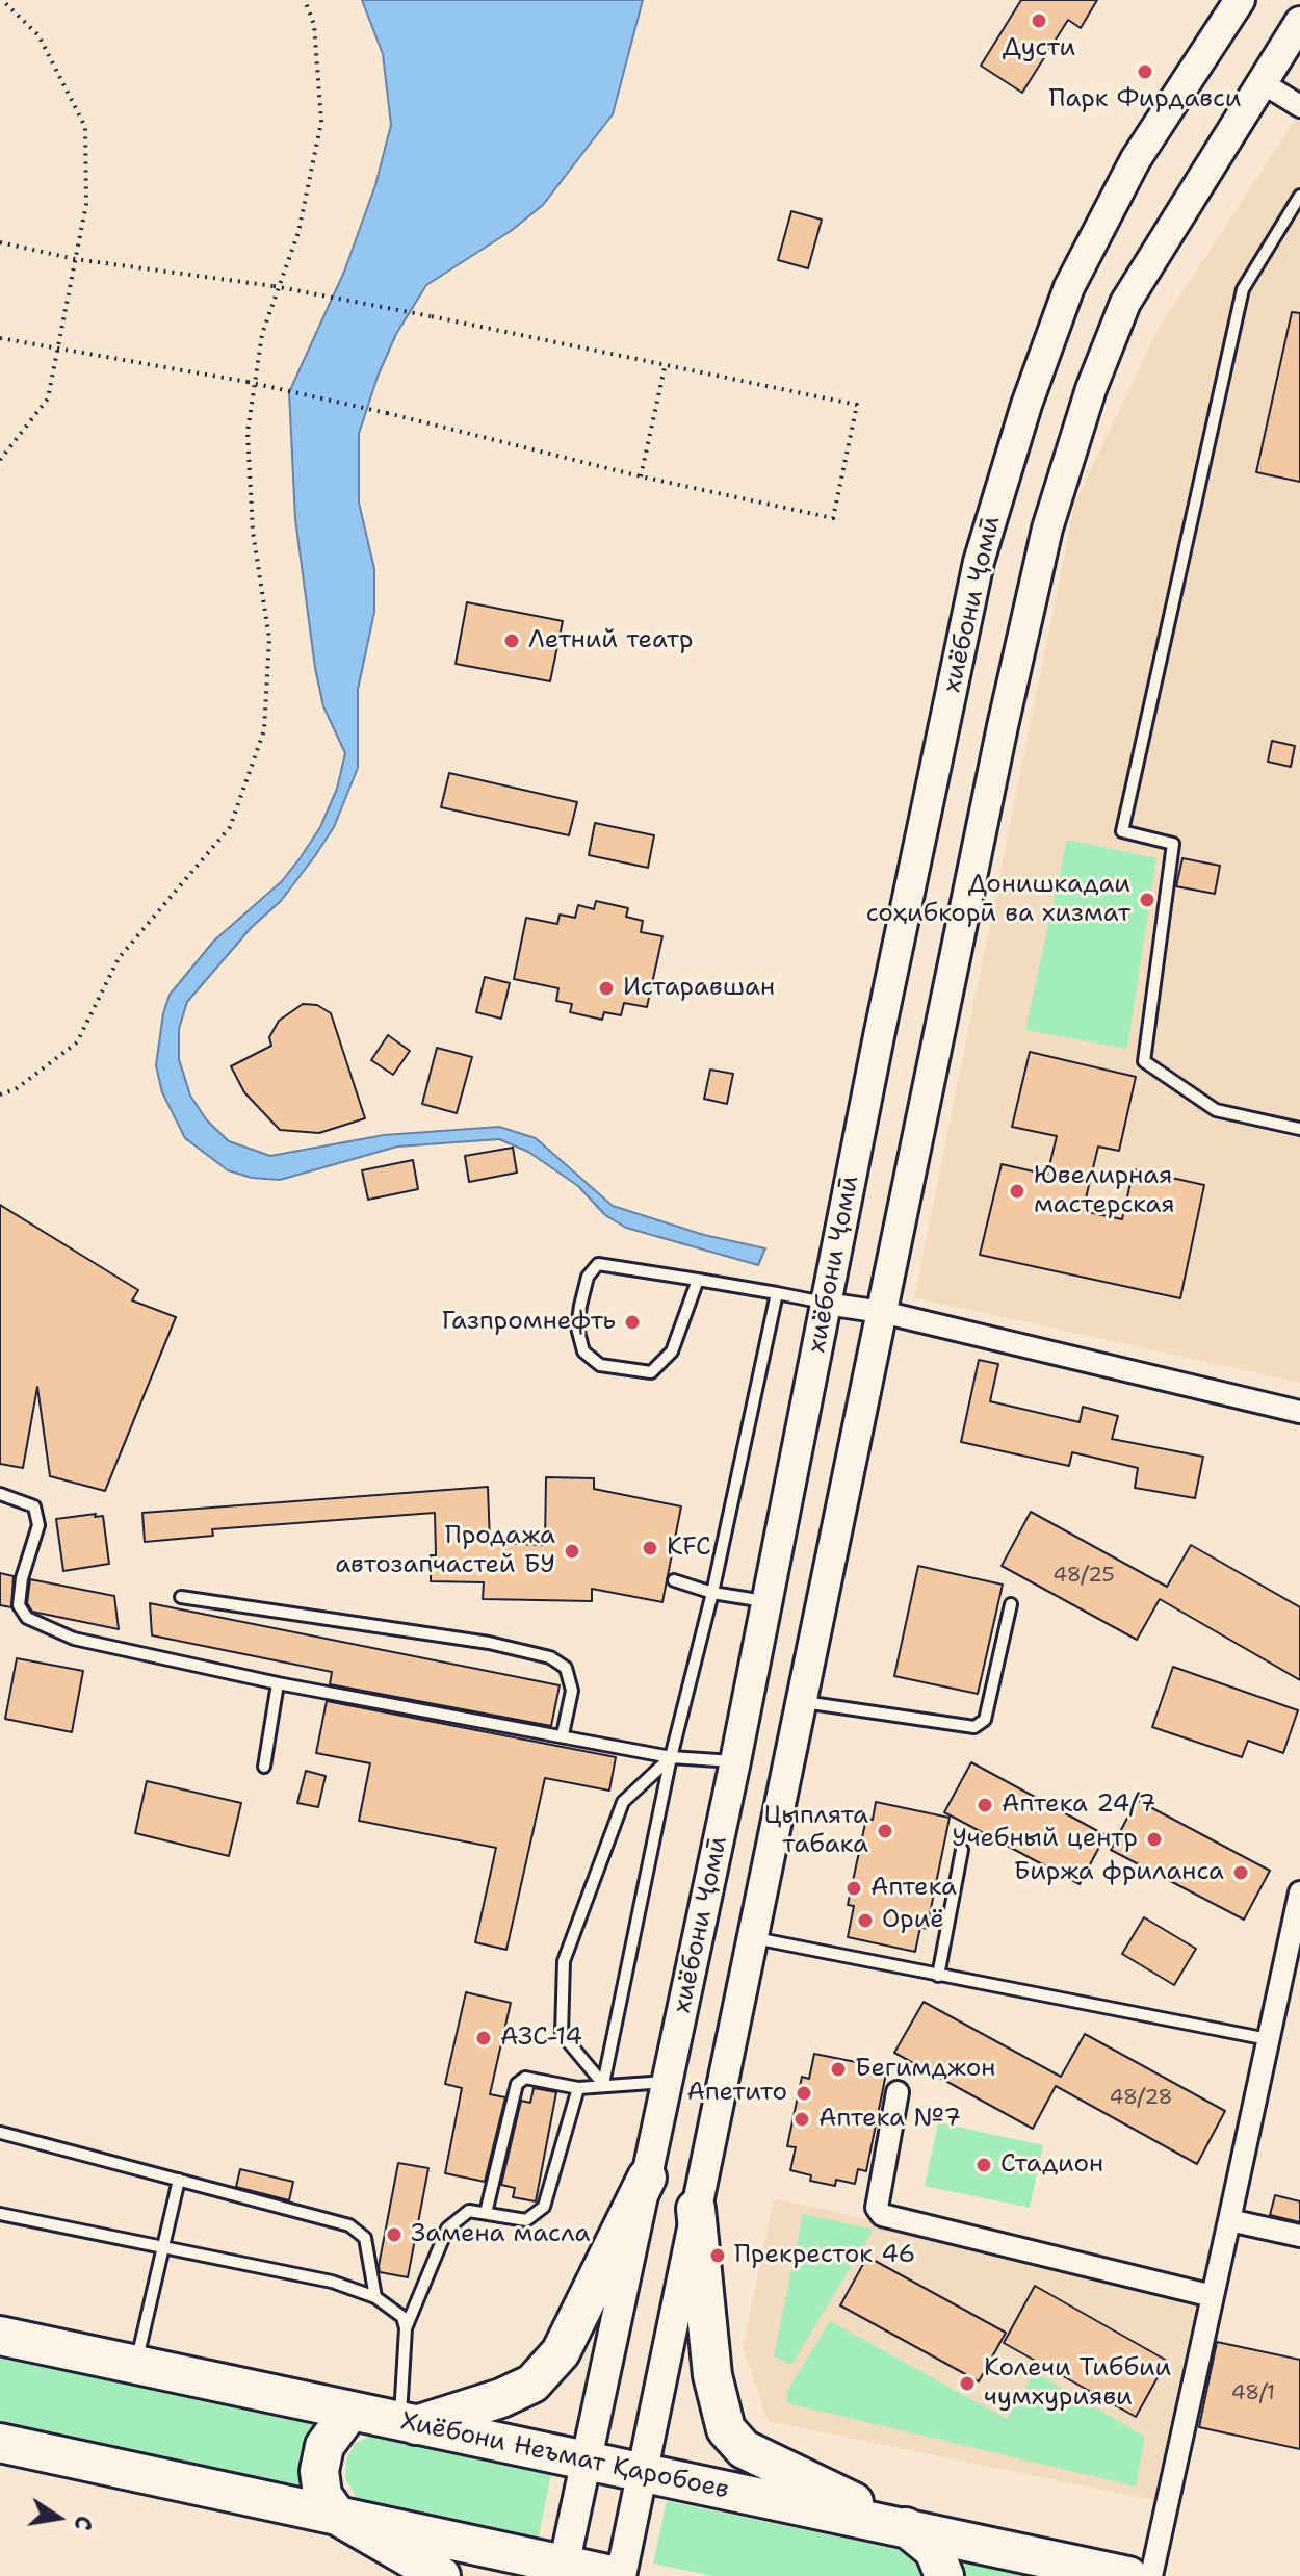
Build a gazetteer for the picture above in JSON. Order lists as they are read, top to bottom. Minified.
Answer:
{"streets":{"highway":["Хиёбони Неъмат Қаробоев"],"main road":["хиёбони Ҷомӣ"]},"crossings":[["хиёбони Ҷомӣ","Хиёбони Неъмат Қаробоев"]],"places":["Дусти","Парк Фирдавси","Летний театр","Донишкадаи соҳибкорӣ ва хизмат","Истаравшан","Ювелирная мастерская","Газпромнефть","KFC","Продажа автозапчастей БУ","Аптека 24/7","Цыплята табака","Учебный центр","Биржа фриланса","Аптека","Ориё","АЗС-14","Бегимджон","Апетито","Аптека №7","Стадион","Замена масла","Прекресток 46","Колечи Тиббии чумхурияви"],"house_numbers":["48/25","48/28","48/1"],"north":"right"}
